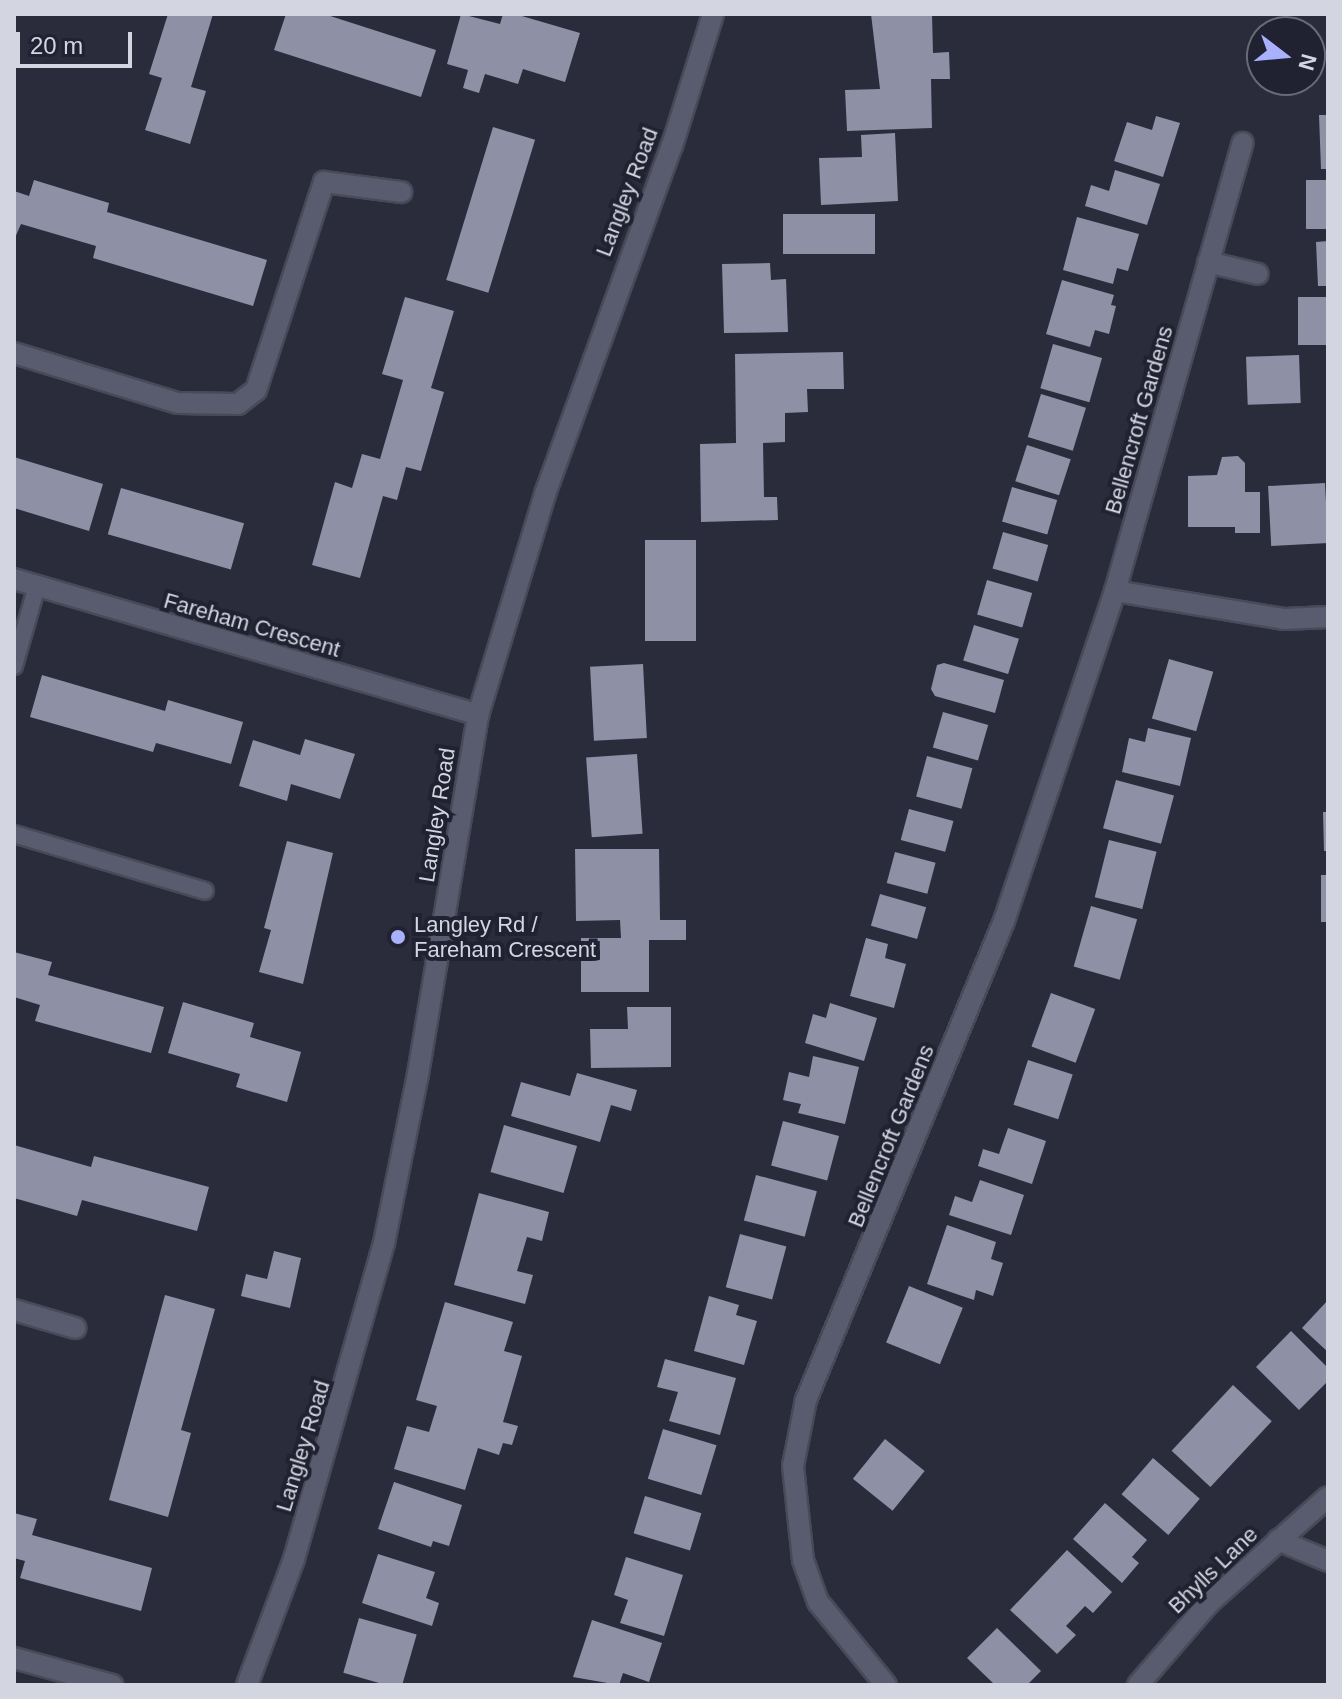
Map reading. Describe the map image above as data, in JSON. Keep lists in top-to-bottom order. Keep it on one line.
{"streets":{"street":["Langley Road","Bellencroft Gardens","Fareham Crescent","Bhylls Lane"]},"crossings":[["Langley Road","Fareham Crescent"]],"places":["Langley Rd / Fareham Crescent"],"scale_bar":"20 m","north":"right"}
